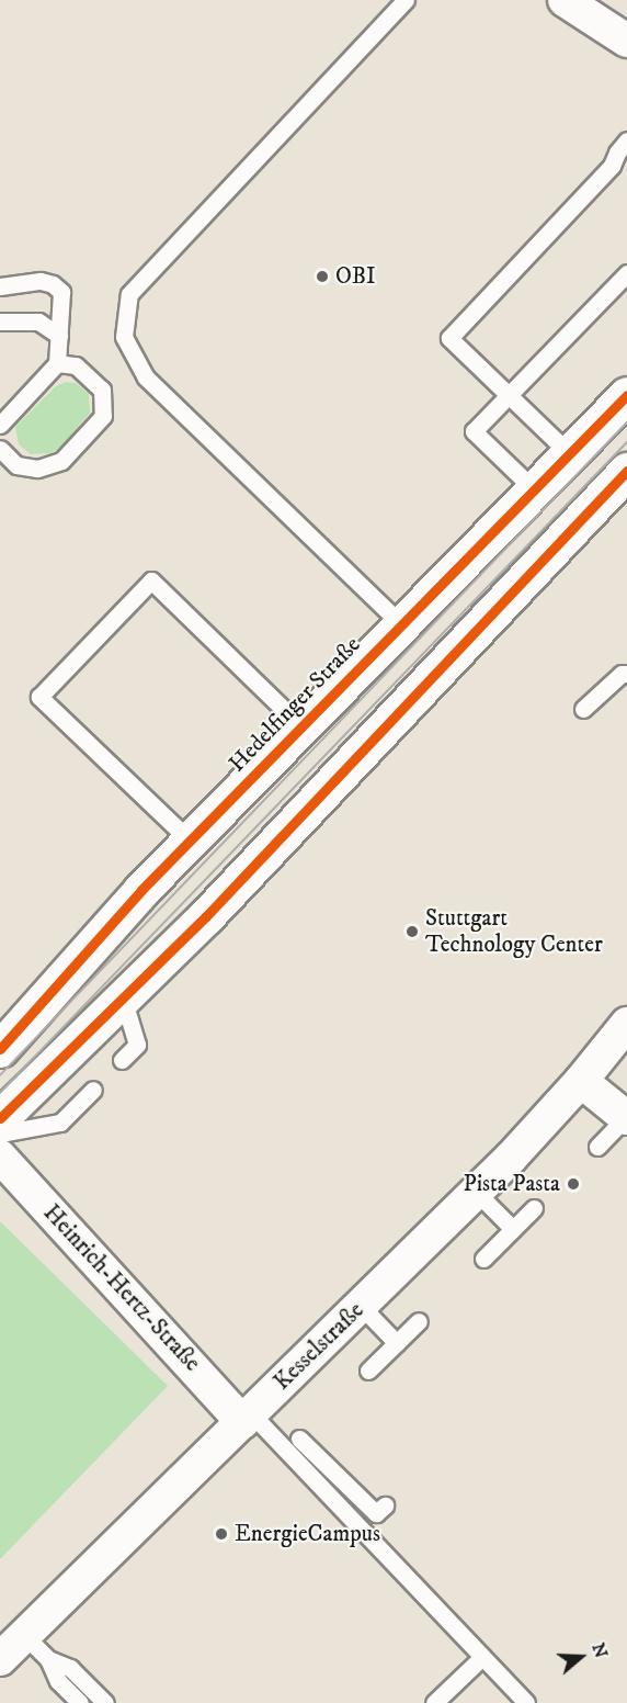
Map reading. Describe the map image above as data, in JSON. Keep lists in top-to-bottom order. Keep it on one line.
{"streets":{"street":["Hedelfinger Straße","Heinrich-Hertz-Straße","Kesselstraße"]},"crossings":[["Heinrich-Hertz-Straße","Kesselstraße"]],"places":["OBI","Stuttgart Technology Center","Pista Pasta","EnergieCampus"],"north":"right"}
